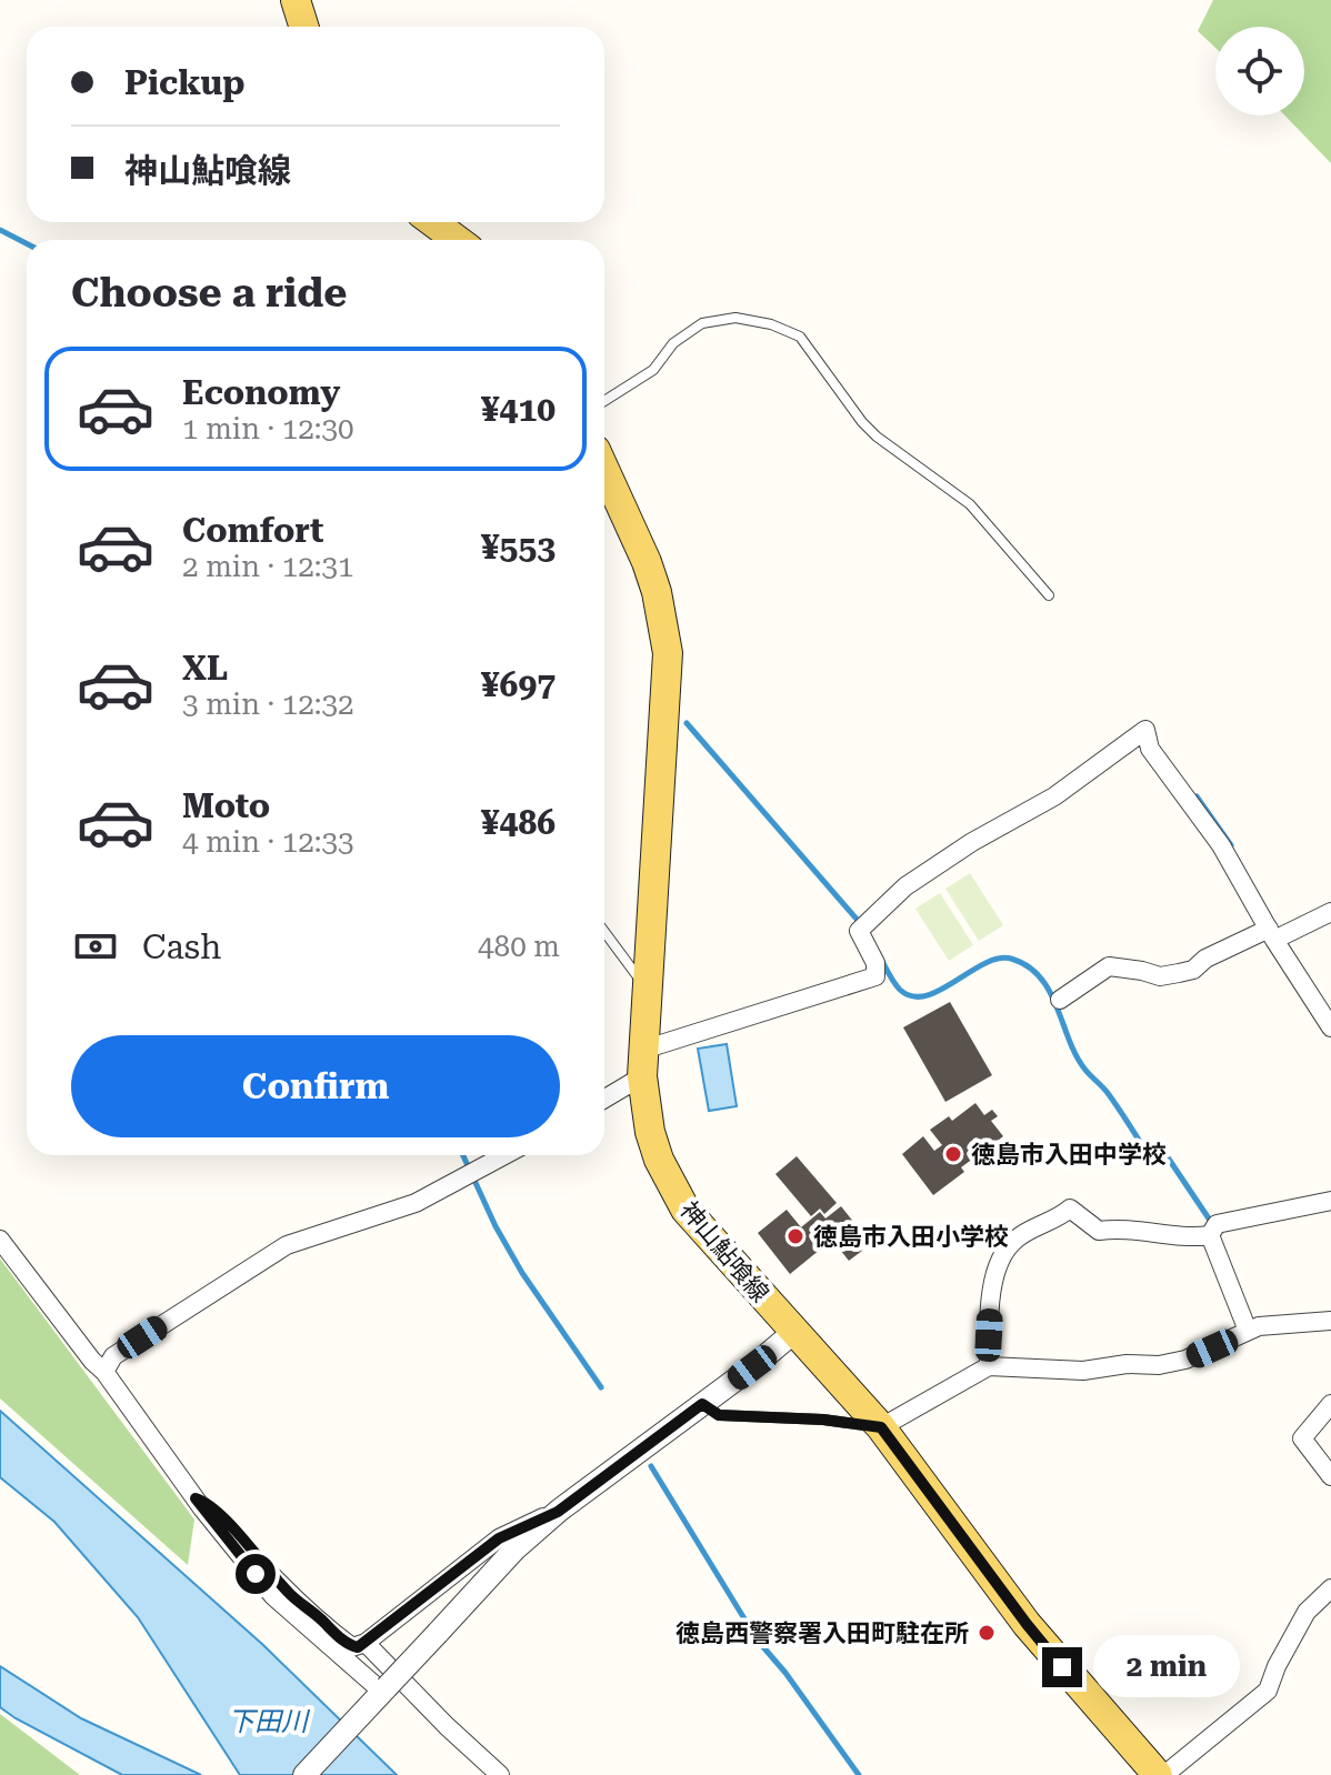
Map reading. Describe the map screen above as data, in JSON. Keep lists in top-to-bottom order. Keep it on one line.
{"streets":{"main road":["神山鮎喰線"]},"water":["下田川"],"places":["徳島市入田中学校","徳島市入田小学校","徳島西警察署入田町駐在所"],"page":{"banner":["Pickup","神山鮎喰線"],"heading":"Choose a ride","list":[{"name":"Economy","note":"1 min · 12:30","value":"¥410"},{"name":"Comfort","note":"2 min · 12:31","value":"¥553"},{"name":"XL","note":"3 min · 12:32","value":"¥697"},{"name":"Moto","note":"4 min · 12:33","value":"¥486"}],"pay":["Cash","480 m"],"buttons":"Confirm","bubble":"2 min"}}
